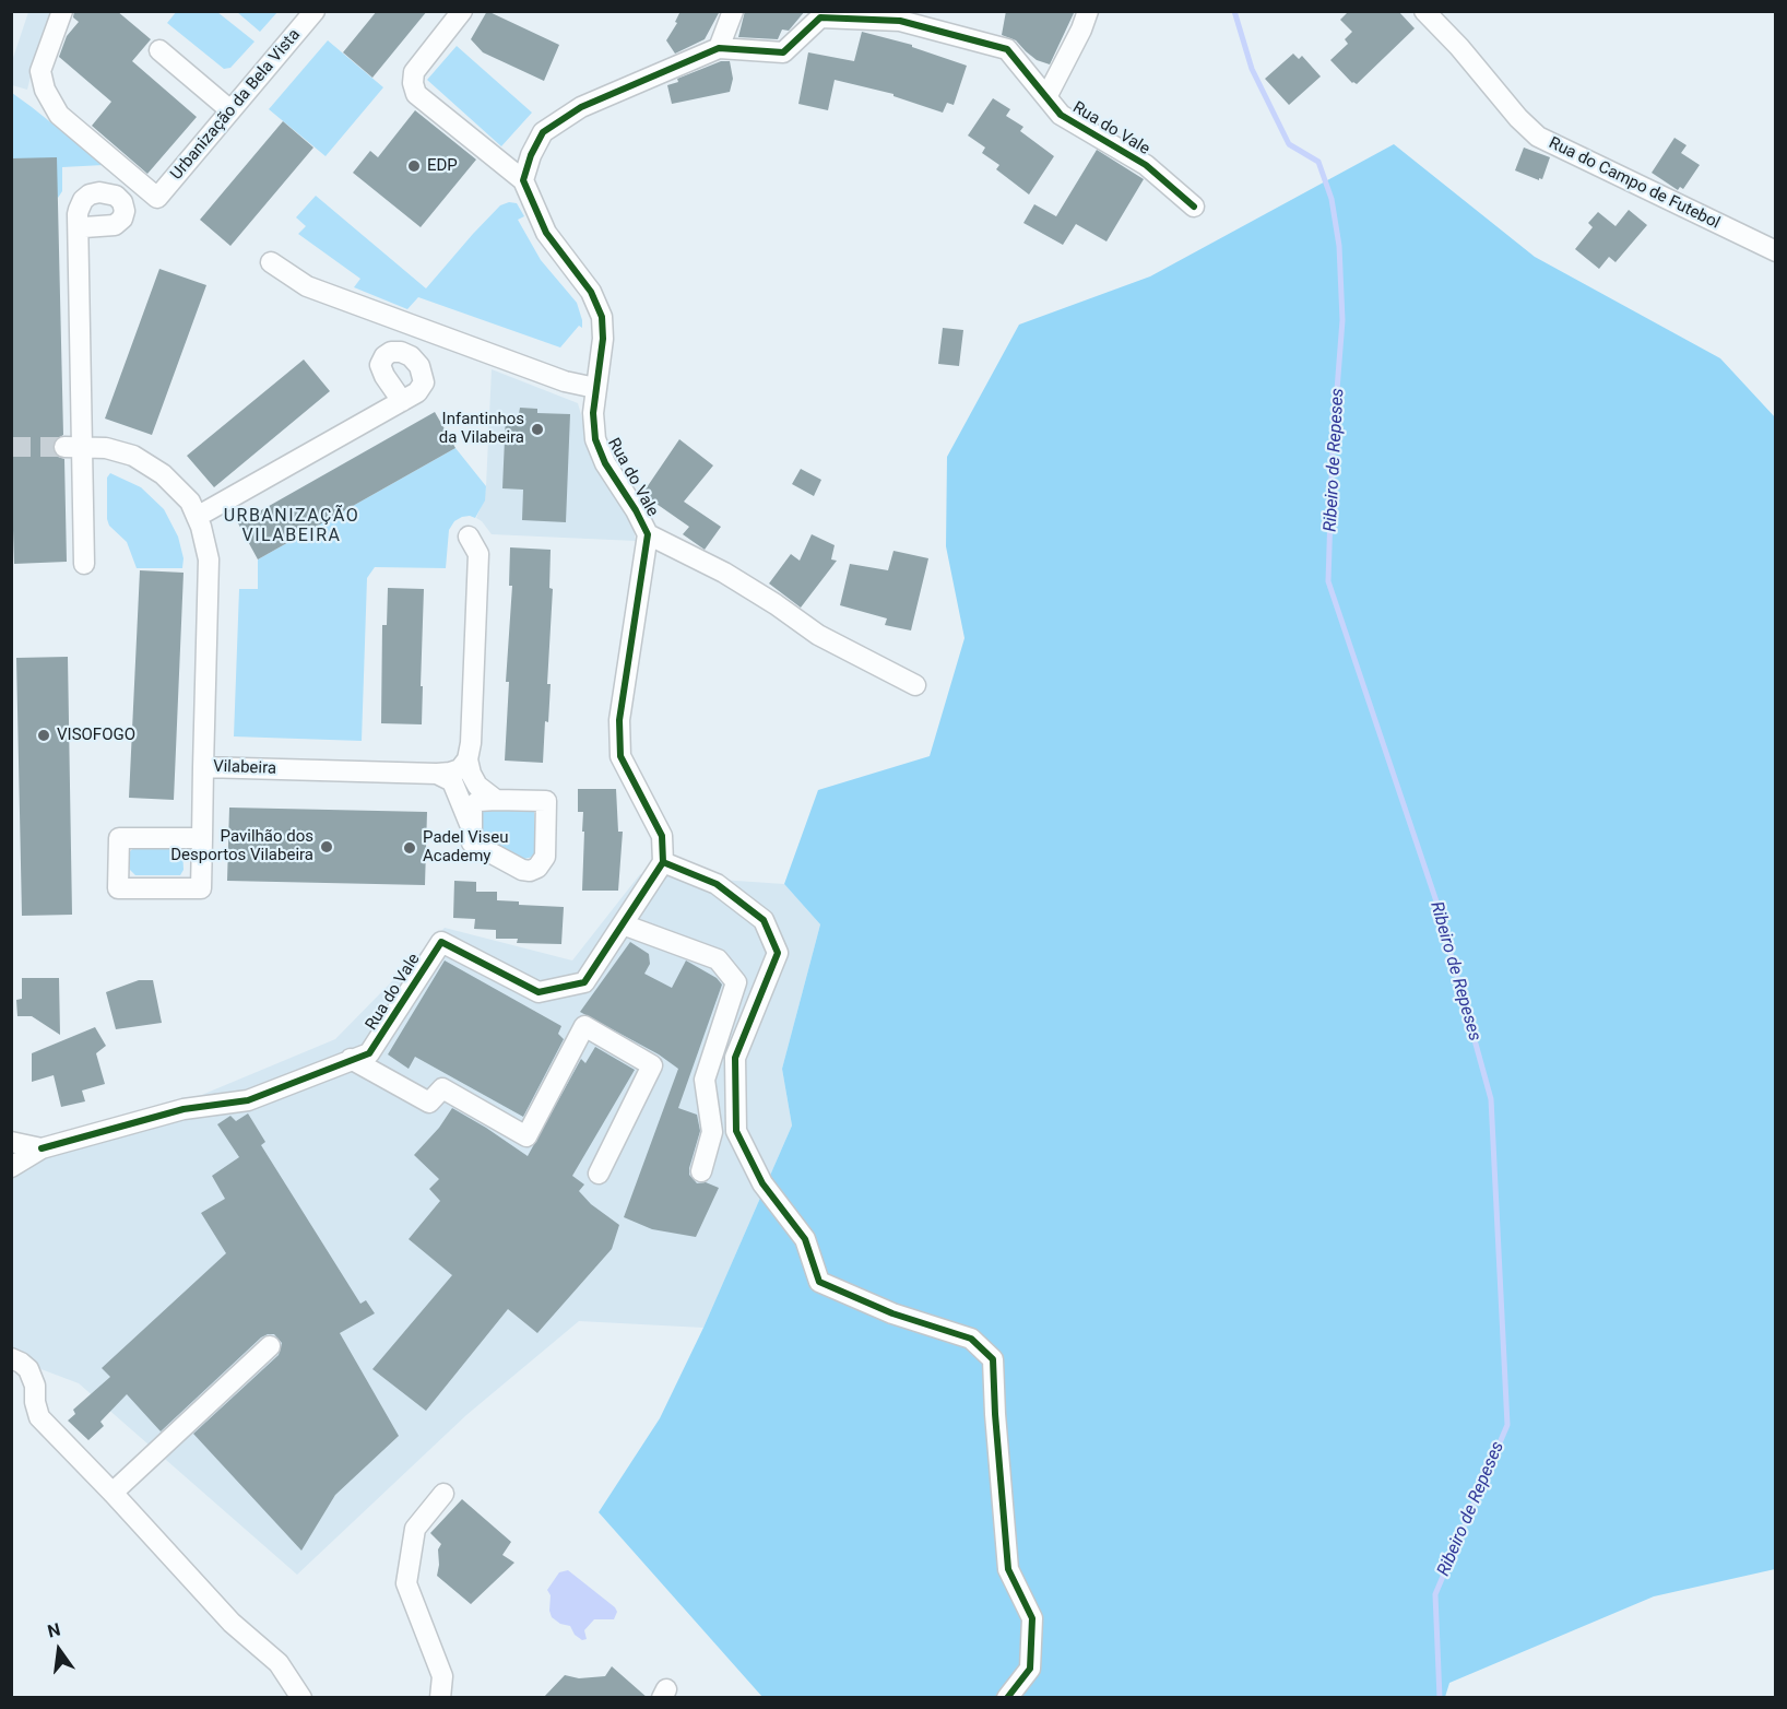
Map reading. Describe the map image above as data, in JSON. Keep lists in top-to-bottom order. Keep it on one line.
{"streets":{"street":["Urbanização da Bela Vista","Rua do Vale","Rua do Campo de Futebol","Vilabeira"]},"districts":["URBANIZAÇÃO VILABEIRA"],"water":["Ribeiro de Repeses"],"places":["EDP","Infantinhos da Vilabeira","VISOFOGO","Pavilhão dos Desportos Vilabeira","Padel Viseu Academy"],"north":"top"}
